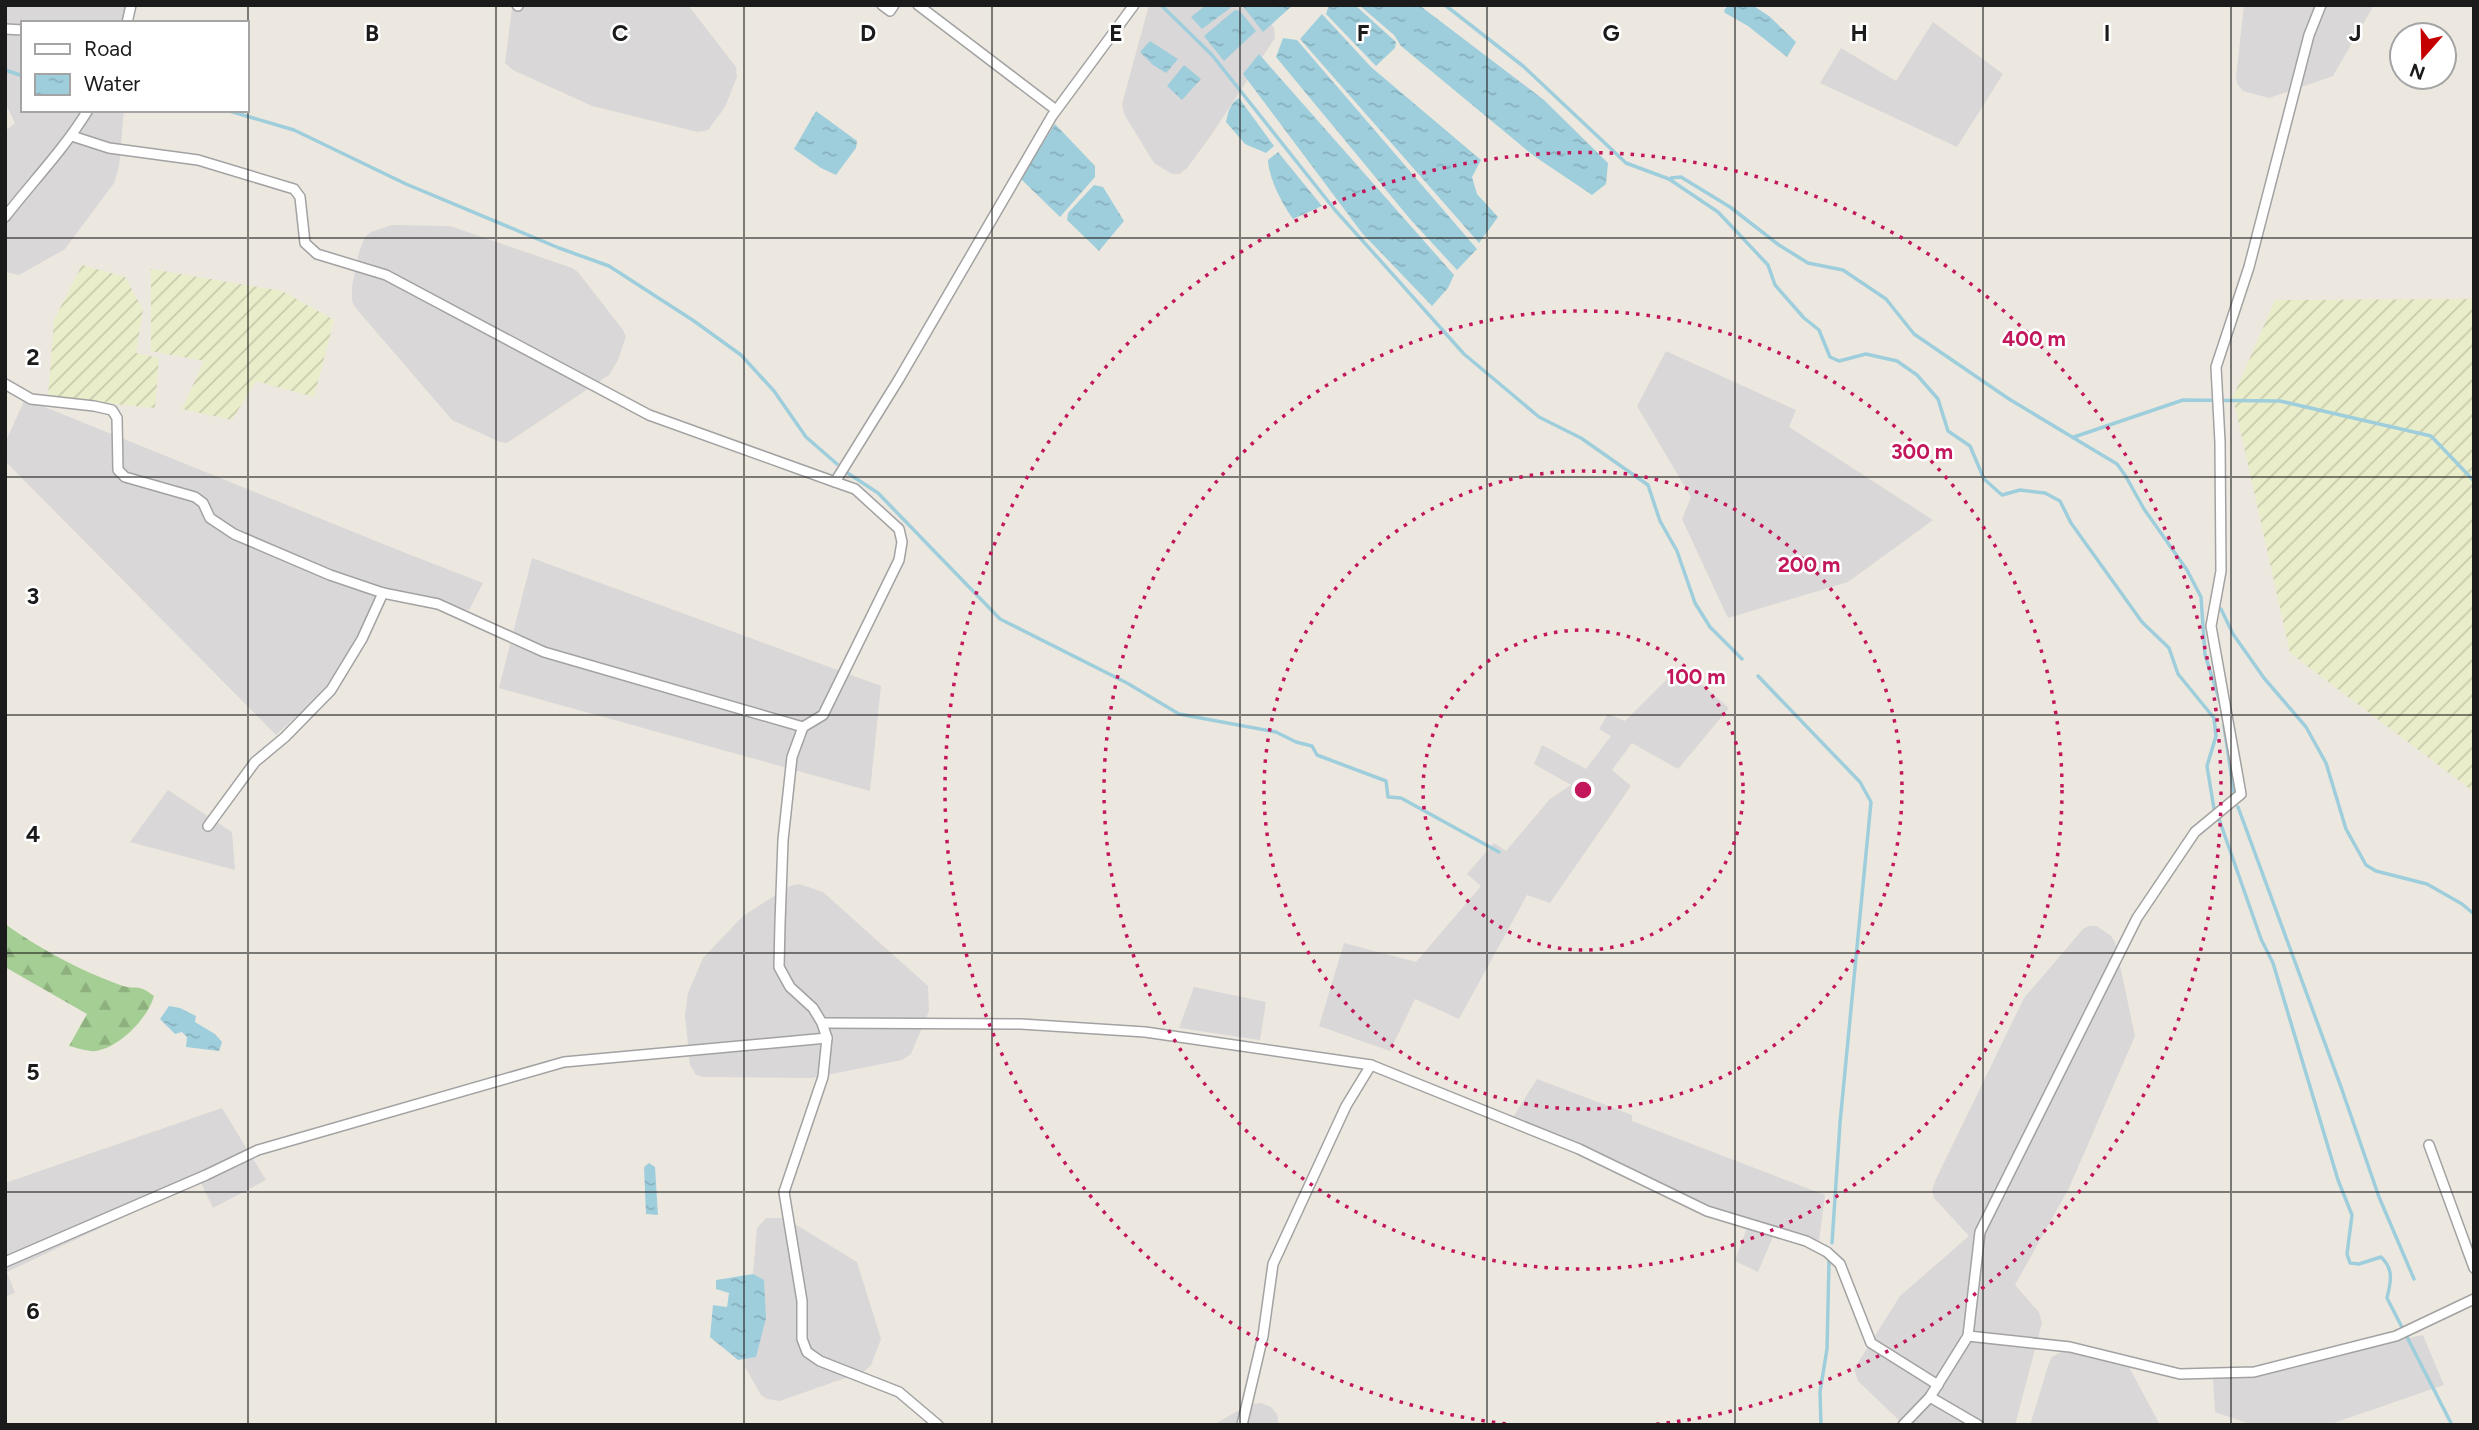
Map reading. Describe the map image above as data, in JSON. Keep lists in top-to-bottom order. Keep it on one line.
{"legend":["Road","Water"],"north":"bottom","grid":{"columns":["B","C","D","E","F","G","H","I","J"],"rows":["2","3","4","5","6"]},"rings":["400 m","300 m","200 m","100 m"]}
